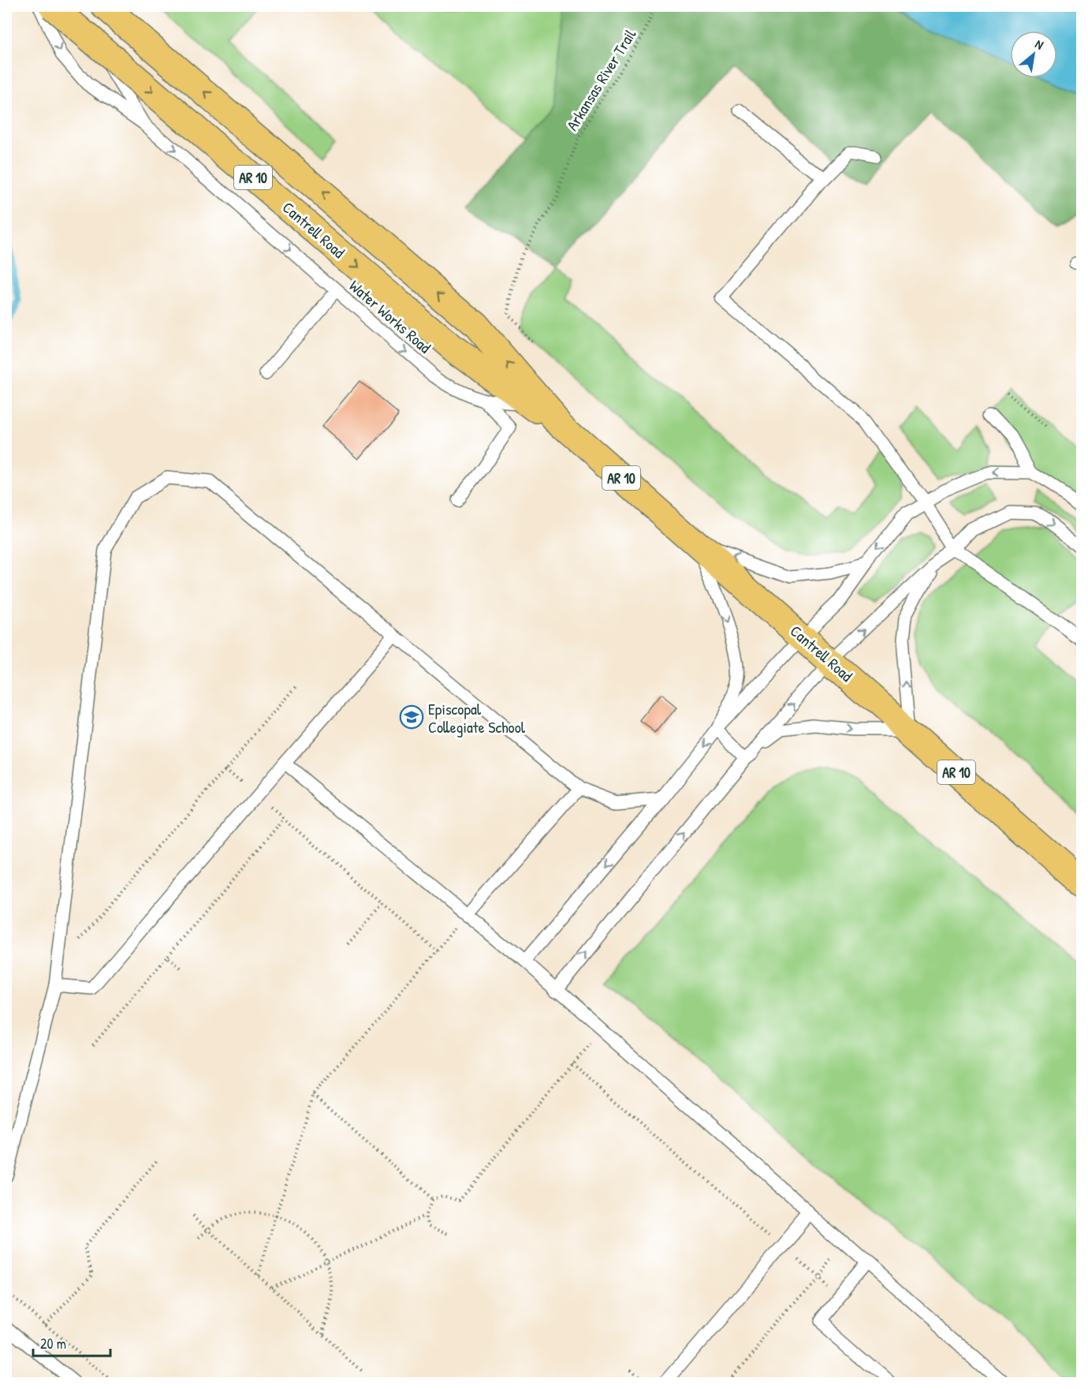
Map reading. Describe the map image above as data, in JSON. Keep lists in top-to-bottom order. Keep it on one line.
{"streets":{"main road":["AR 10","Cantrell Road"],"lane":["Water Works Road"],"path":["Arkansas River Trail"]},"crossings":[["Cantrell Road","Water Works Road"]],"one_way":["Water Works Road"],"places":{"school or university":["Episcopal Collegiate School"]},"scale_bar":"20 m","north":"top right"}
